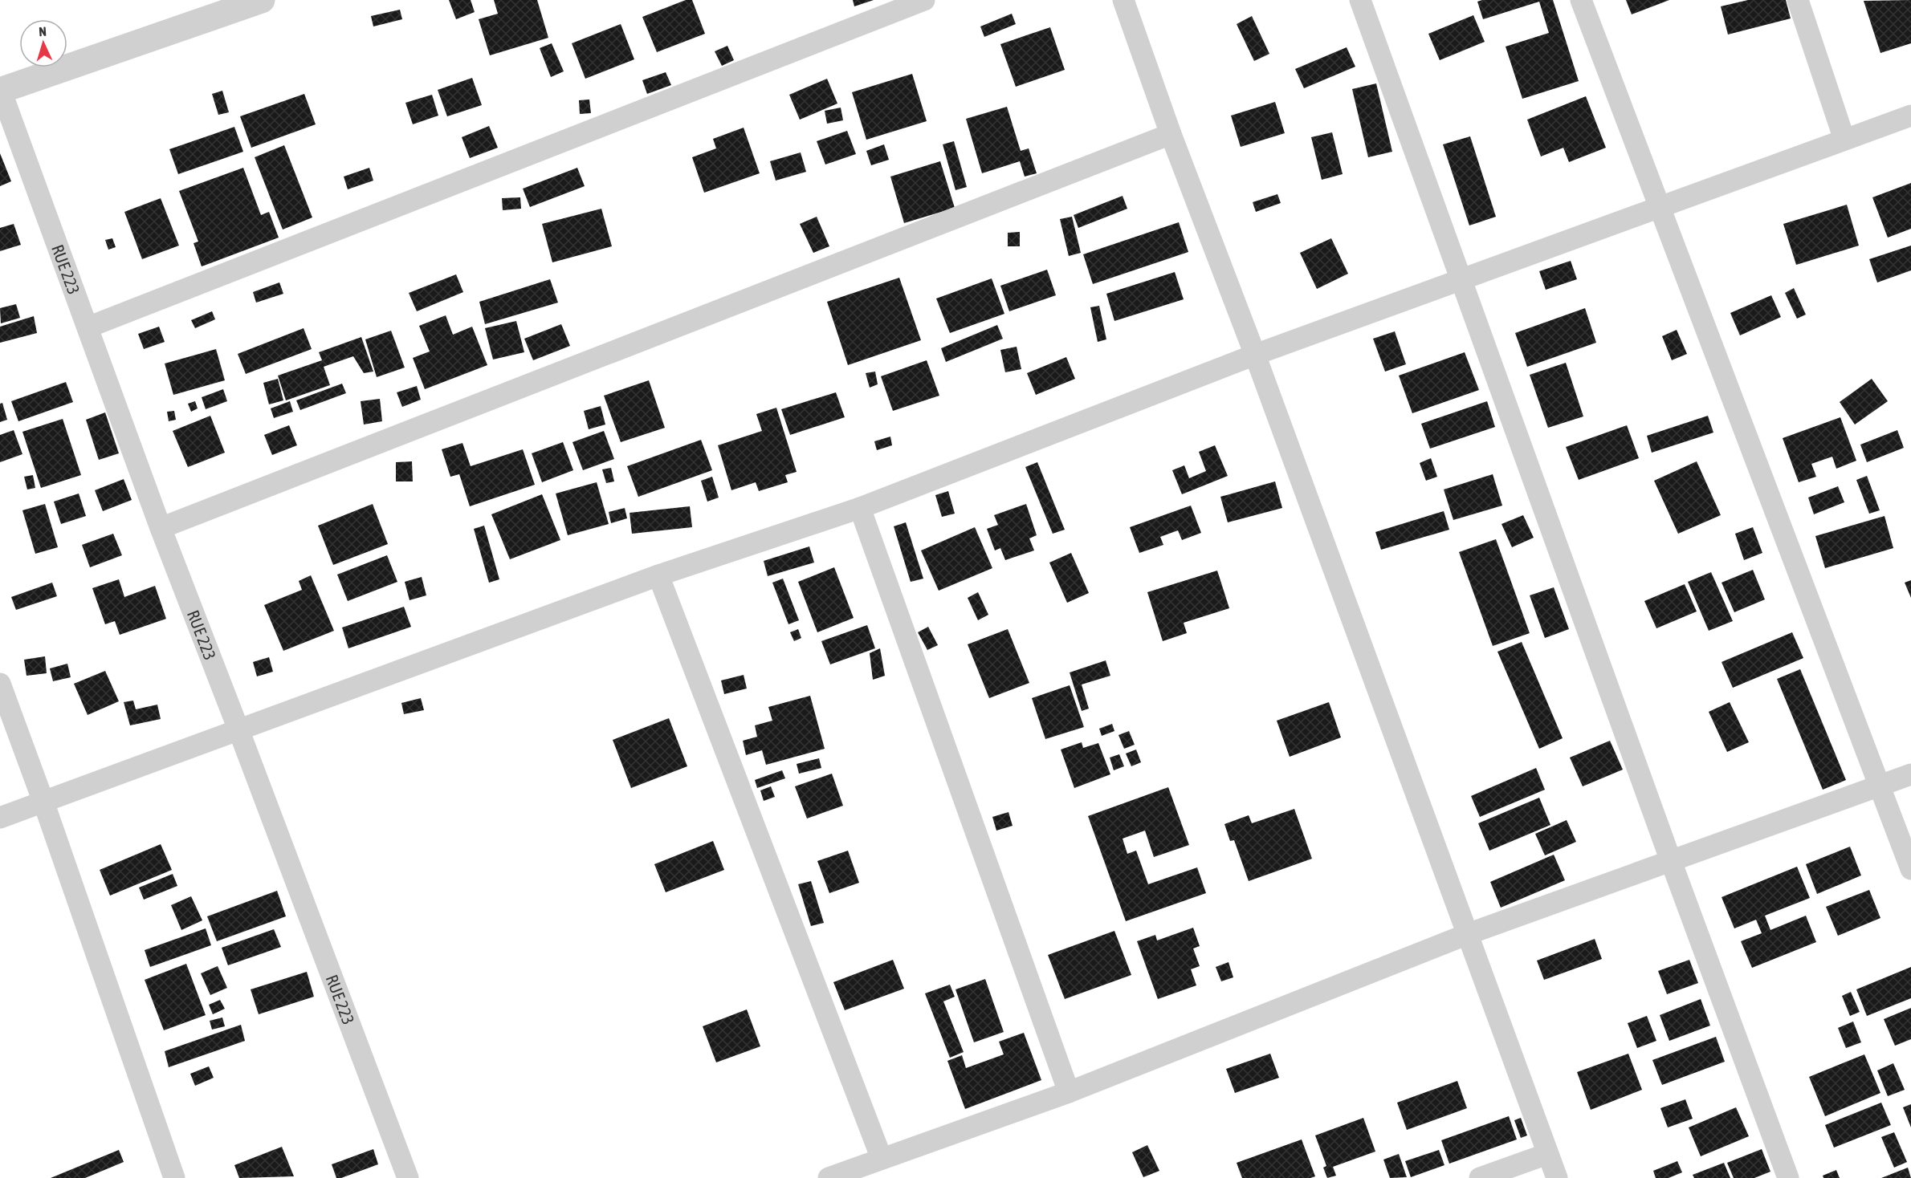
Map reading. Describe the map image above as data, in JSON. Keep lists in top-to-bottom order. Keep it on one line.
{"streets":{"street":["RUE 223"]},"north":"top"}
